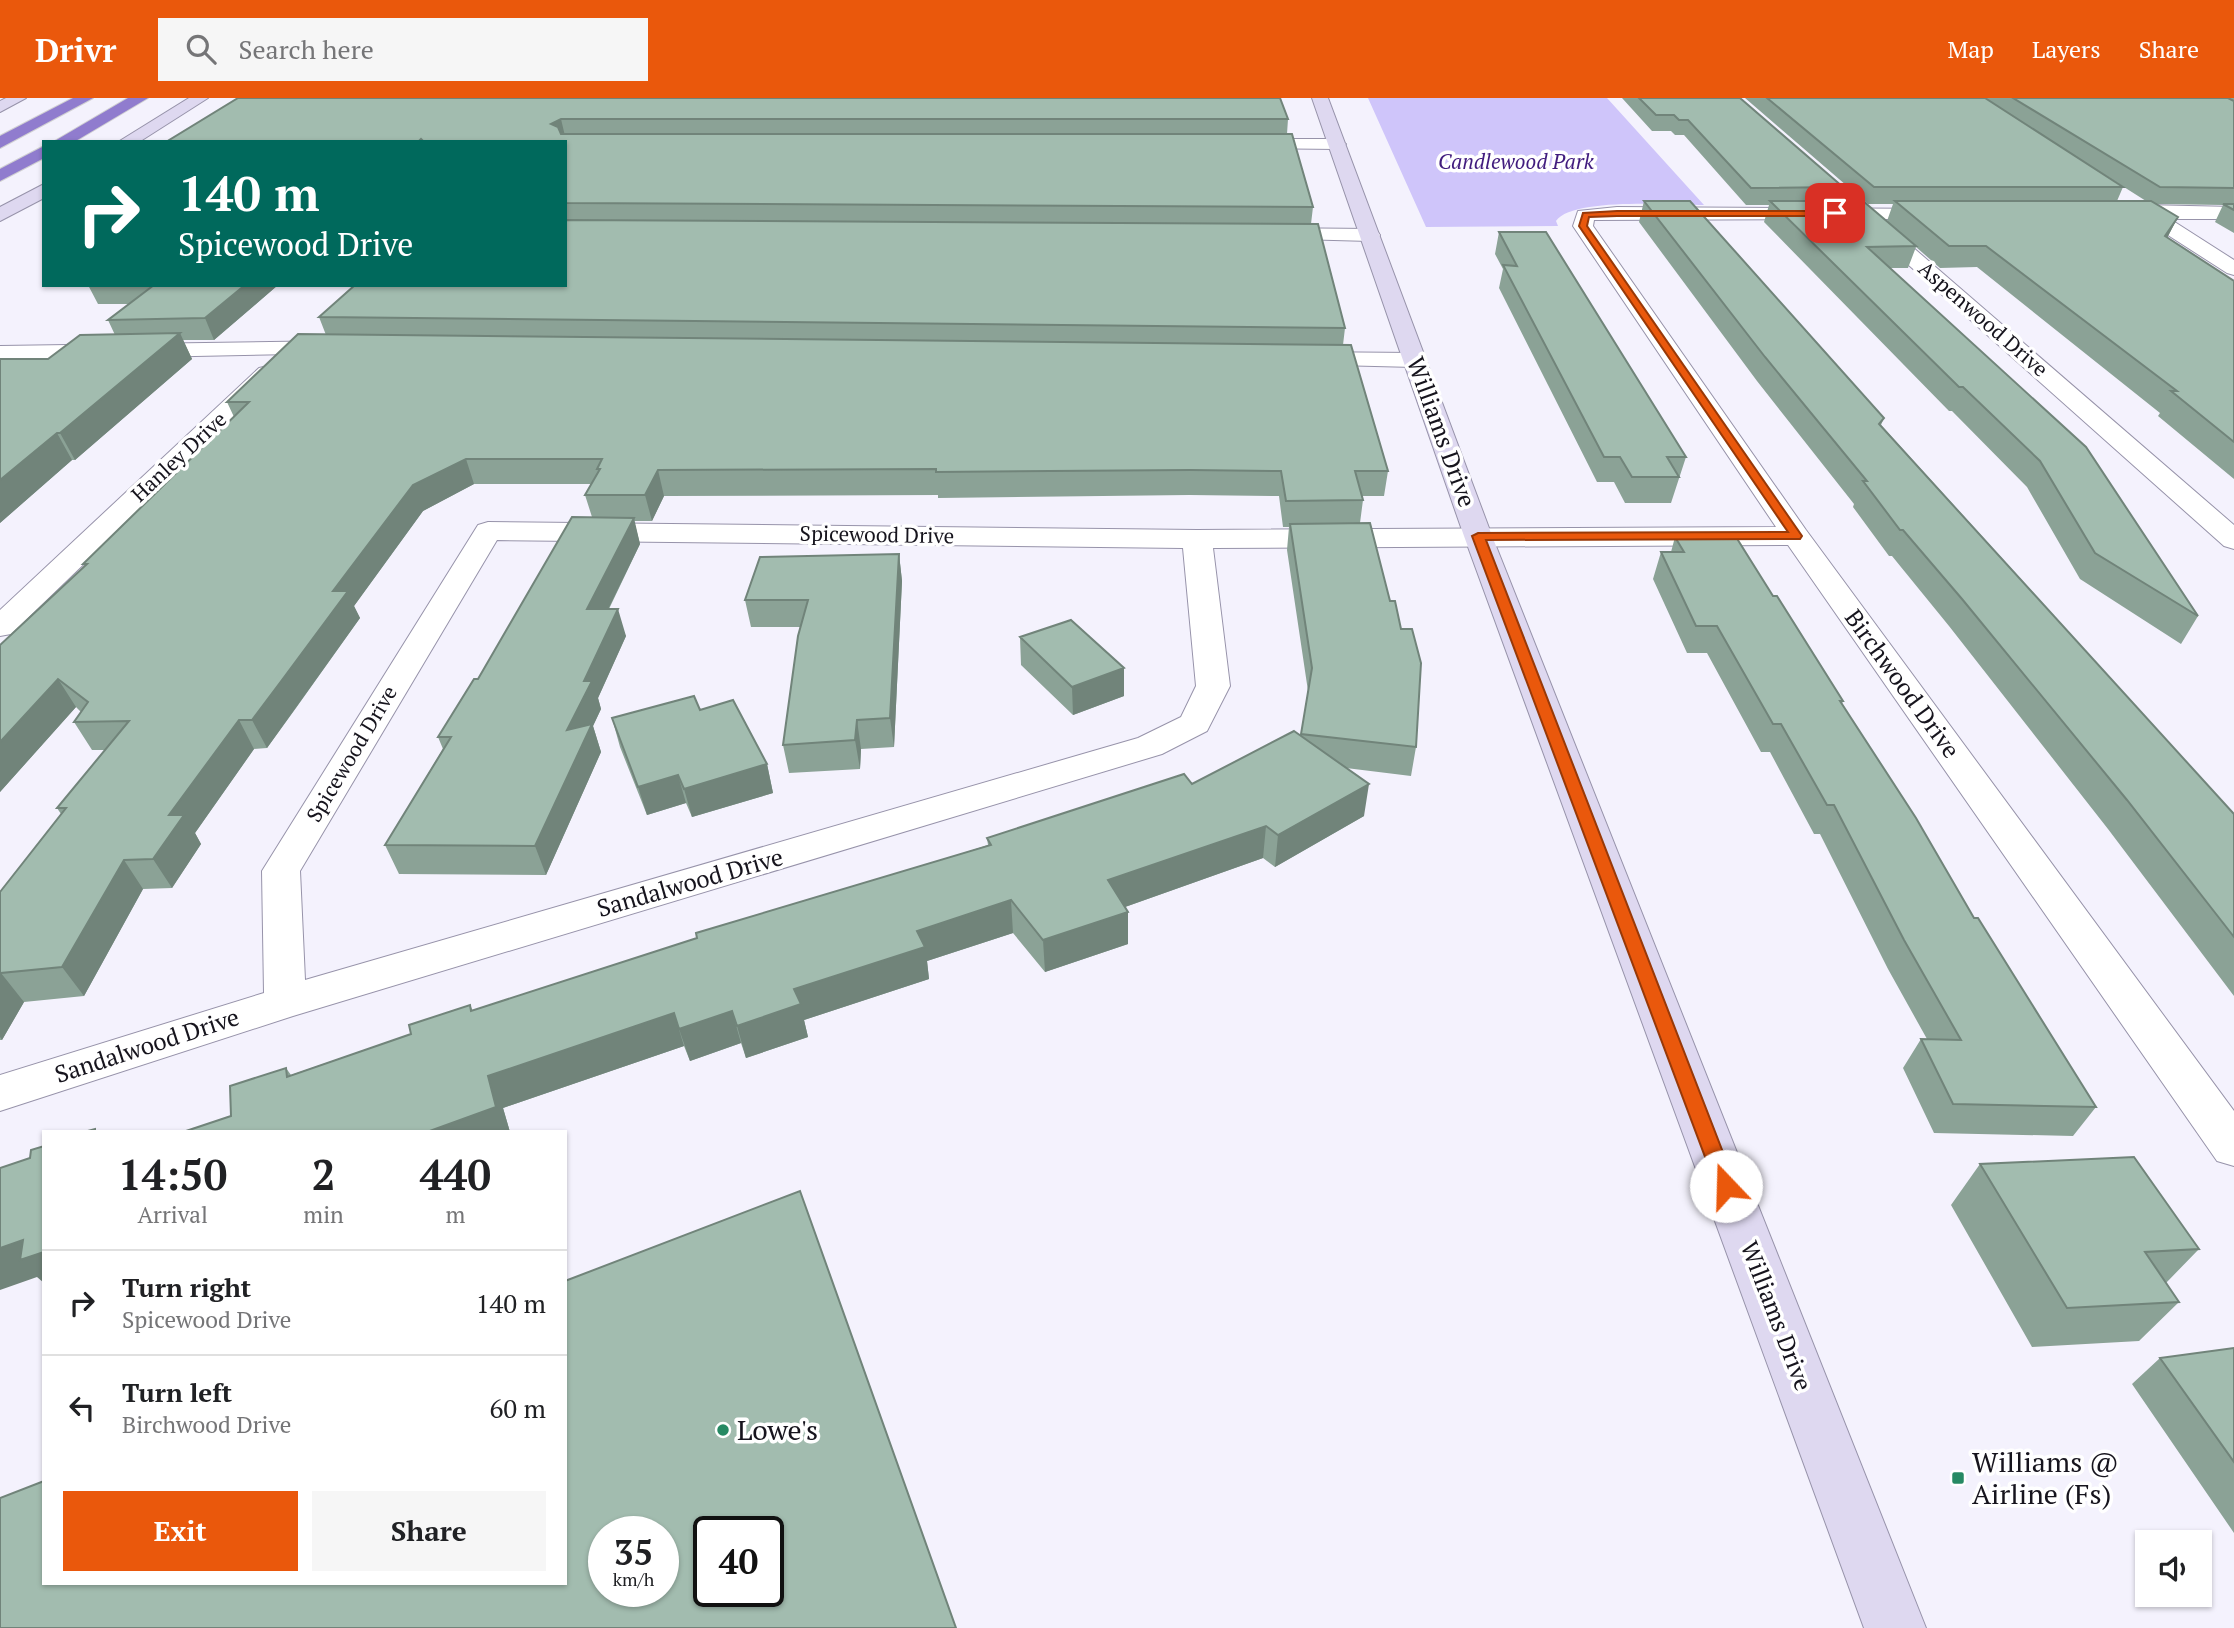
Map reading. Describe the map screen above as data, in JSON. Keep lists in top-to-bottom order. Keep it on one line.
{"streets":{"street":["Aspenwood Drive","Williams Drive","Hanley Drive","Spicewood Drive","Birchwood Drive","Sandalwood Drive"]},"crossings":[["Aspenwood Drive","Birchwood Drive"],["Williams Drive","Spicewood Drive"],["Spicewood Drive","Birchwood Drive"],["Spicewood Drive","Sandalwood Drive"]],"parks":["Candlewood Park"],"places":{"other":["Lowe's"],"transit":["Williams @ Airline (Fs)"]},"page":{"header":"Drivr","search":"Search here","nav":["Map","Layers","Share"],"turn":["140 m","Spicewood Drive"],"eta":["14:50","Arrival","2","min","440","m"],"list":[{"name":"Turn right","note":"Spicewood Drive","value":"140 m"},{"name":"Turn left","note":"Birchwood Drive","value":"60 m"}],"buttons":["Exit","Share"],"speed":"35 km/h","limit":"40"}}
